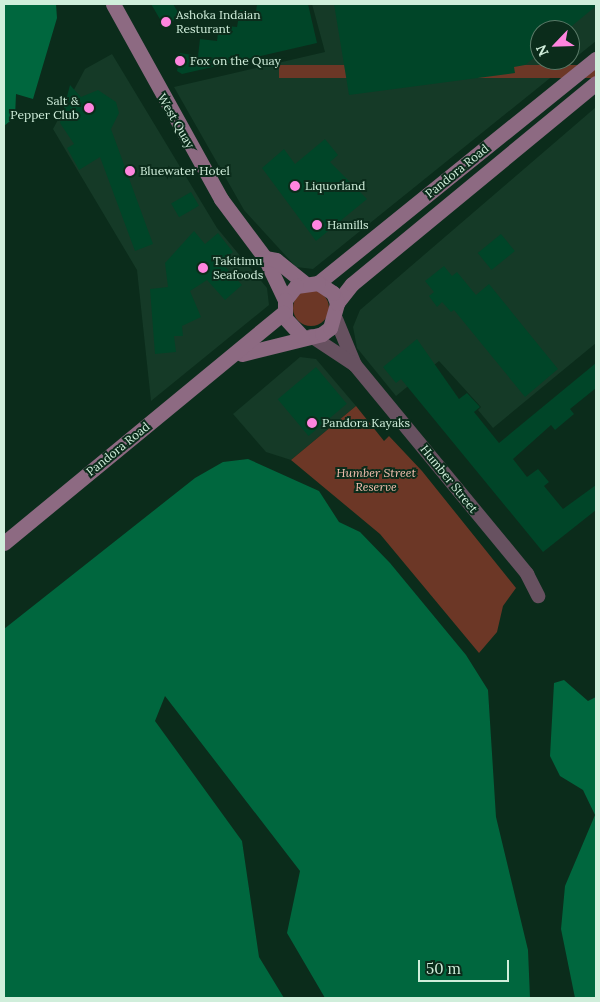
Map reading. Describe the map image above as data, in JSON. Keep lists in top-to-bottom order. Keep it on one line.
{"streets":{"main road":["West Quay","Pandora Road"],"street":["Humber Street"]},"crossings":[["West Quay","Pandora Road"],["West Quay","Humber Street"],["Pandora Road","Humber Street"]],"parks":["Humber Street Reserve"],"places":["Ashoka Indaian Resturant","Fox on the Quay","Salt & Pepper Club","Bluewater Hotel","Liquorland","Hamills","Takitimu Seafoods","Pandora Kayaks"],"scale_bar":"50 m","north":"bottom left"}
